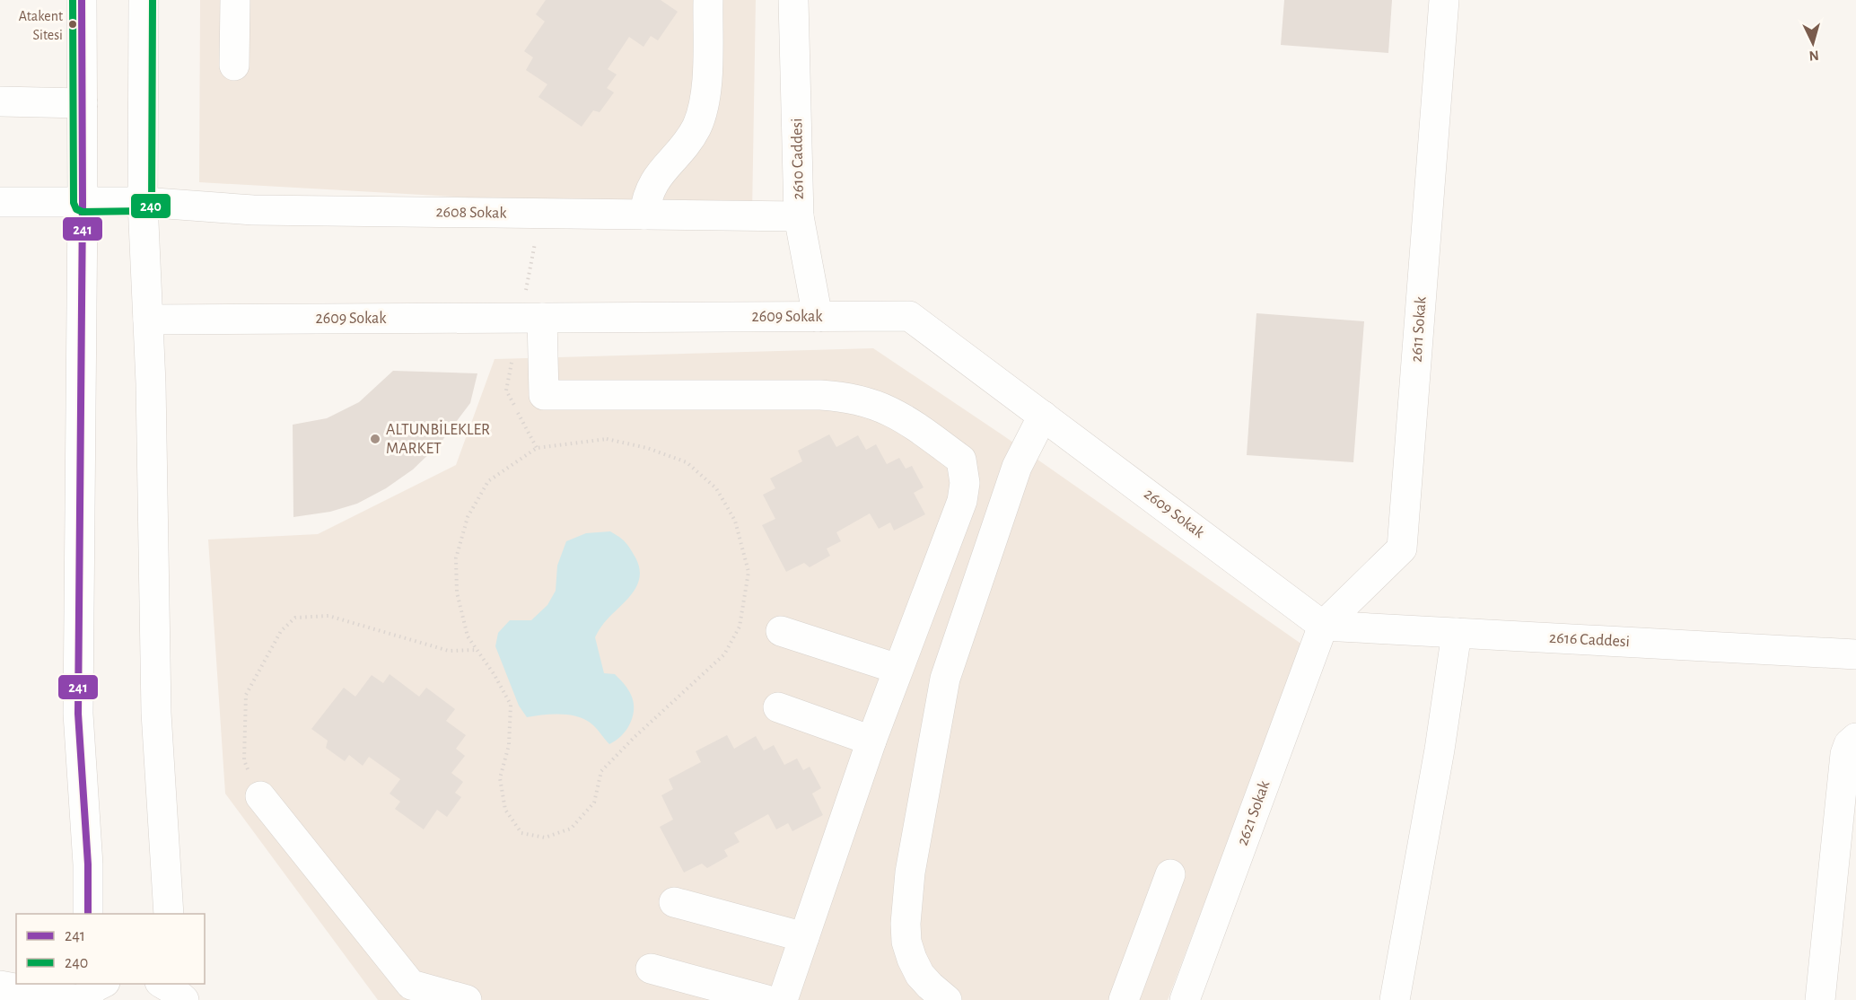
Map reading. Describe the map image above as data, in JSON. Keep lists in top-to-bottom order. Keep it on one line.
{"streets":{"street":["2610 Caddesi","2608 Sokak","2609 Sokak","2611 Sokak","2616 Caddesi","2621 Sokak"]},"crossings":[["2610 Caddesi","2608 Sokak"],["2610 Caddesi","2609 Sokak"],["2609 Sokak","2611 Sokak"],["2609 Sokak","2616 Caddesi"],["2609 Sokak","2621 Sokak"],["2611 Sokak","2616 Caddesi"],["2611 Sokak","2621 Sokak"],["2616 Caddesi","2621 Sokak"]],"places":["Atakent Sitesi","ALTUNBİLEKLER MARKET"],"lines":["transit line 241","transit line 240"],"legend":["241","240"],"north":"bottom"}
